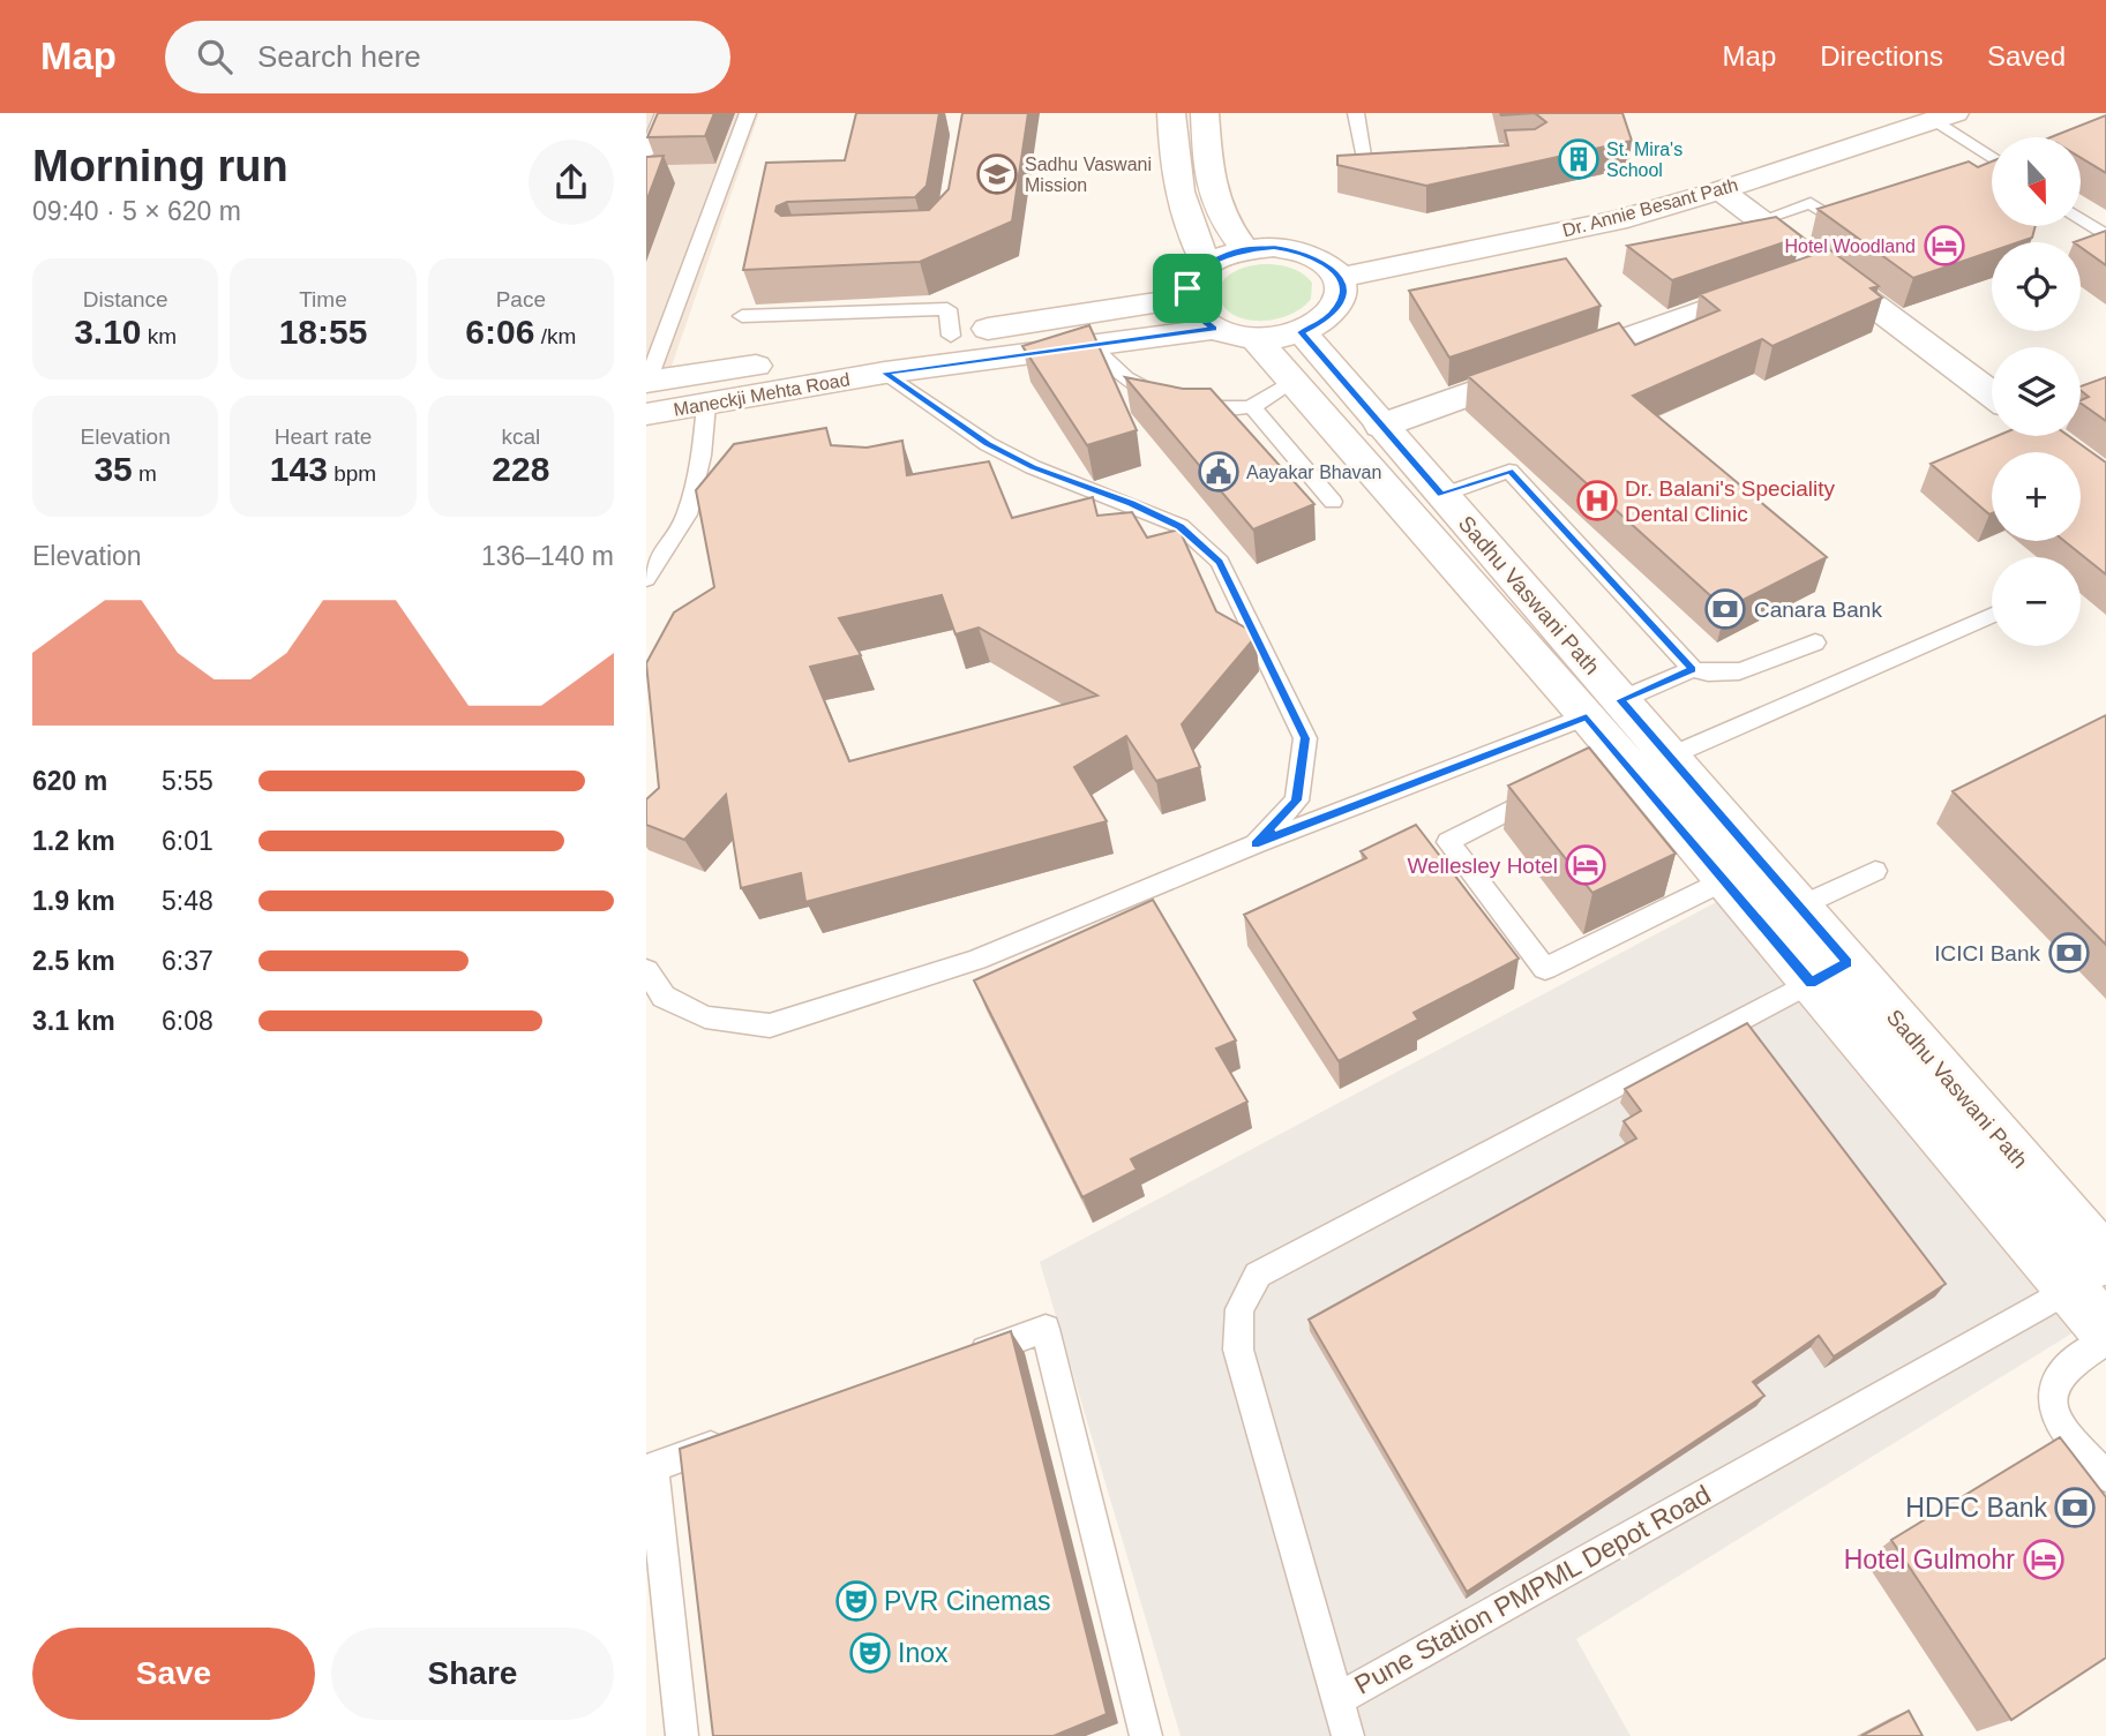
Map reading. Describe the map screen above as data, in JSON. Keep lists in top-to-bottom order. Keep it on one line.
{"streets":{"main road":["Dr. Annie Besant Path","Maneckji Mehta Road","Sadhu Vaswani Path"],"lane":["Pune Station PMPML Depot Road"]},"crossings":[["Dr. Annie Besant Path","Maneckji Mehta Road"],["Dr. Annie Besant Path","Sadhu Vaswani Path"],["Maneckji Mehta Road","Sadhu Vaswani Path"],["Sadhu Vaswani Path","Pune Station PMPML Depot Road"]],"places":{"building":["St. Mira's School"],"school or university":["Sadhu Vaswani Mission"],"hotel":["Hotel Woodland","Wellesley Hotel","Hotel Gulmohr"],"public building":["Aayakar Bhavan"],"hospital":["Dr. Balani's Speciality Dental Clinic"],"bank":["Canara Bank","ICICI Bank","HDFC Bank"],"theatre":["PVR Cinemas","Inox"]},"north":"bottom","page":{"header":"Map","search":"Search here","nav":["Map","Directions","Saved"],"heading":["Morning run","09:40 · 5 × 620 m"],"map_buttons":["+","−"],"stats":[["Distance","3.10 km"],["Time","18:55"],["Pace","6:06 /km"],["Elevation","35 m"],["Heart rate","143 bpm"],["kcal","228"]],"chart":["Elevation","136–140 m"],"list":[{"name":"620 m","note":"5:55"},{"name":"1.2 km","note":"6:01"},{"name":"1.9 km","note":"5:48"},{"name":"2.5 km","note":"6:37"},{"name":"3.1 km","note":"6:08"}],"buttons":["Save","Share"]}}
